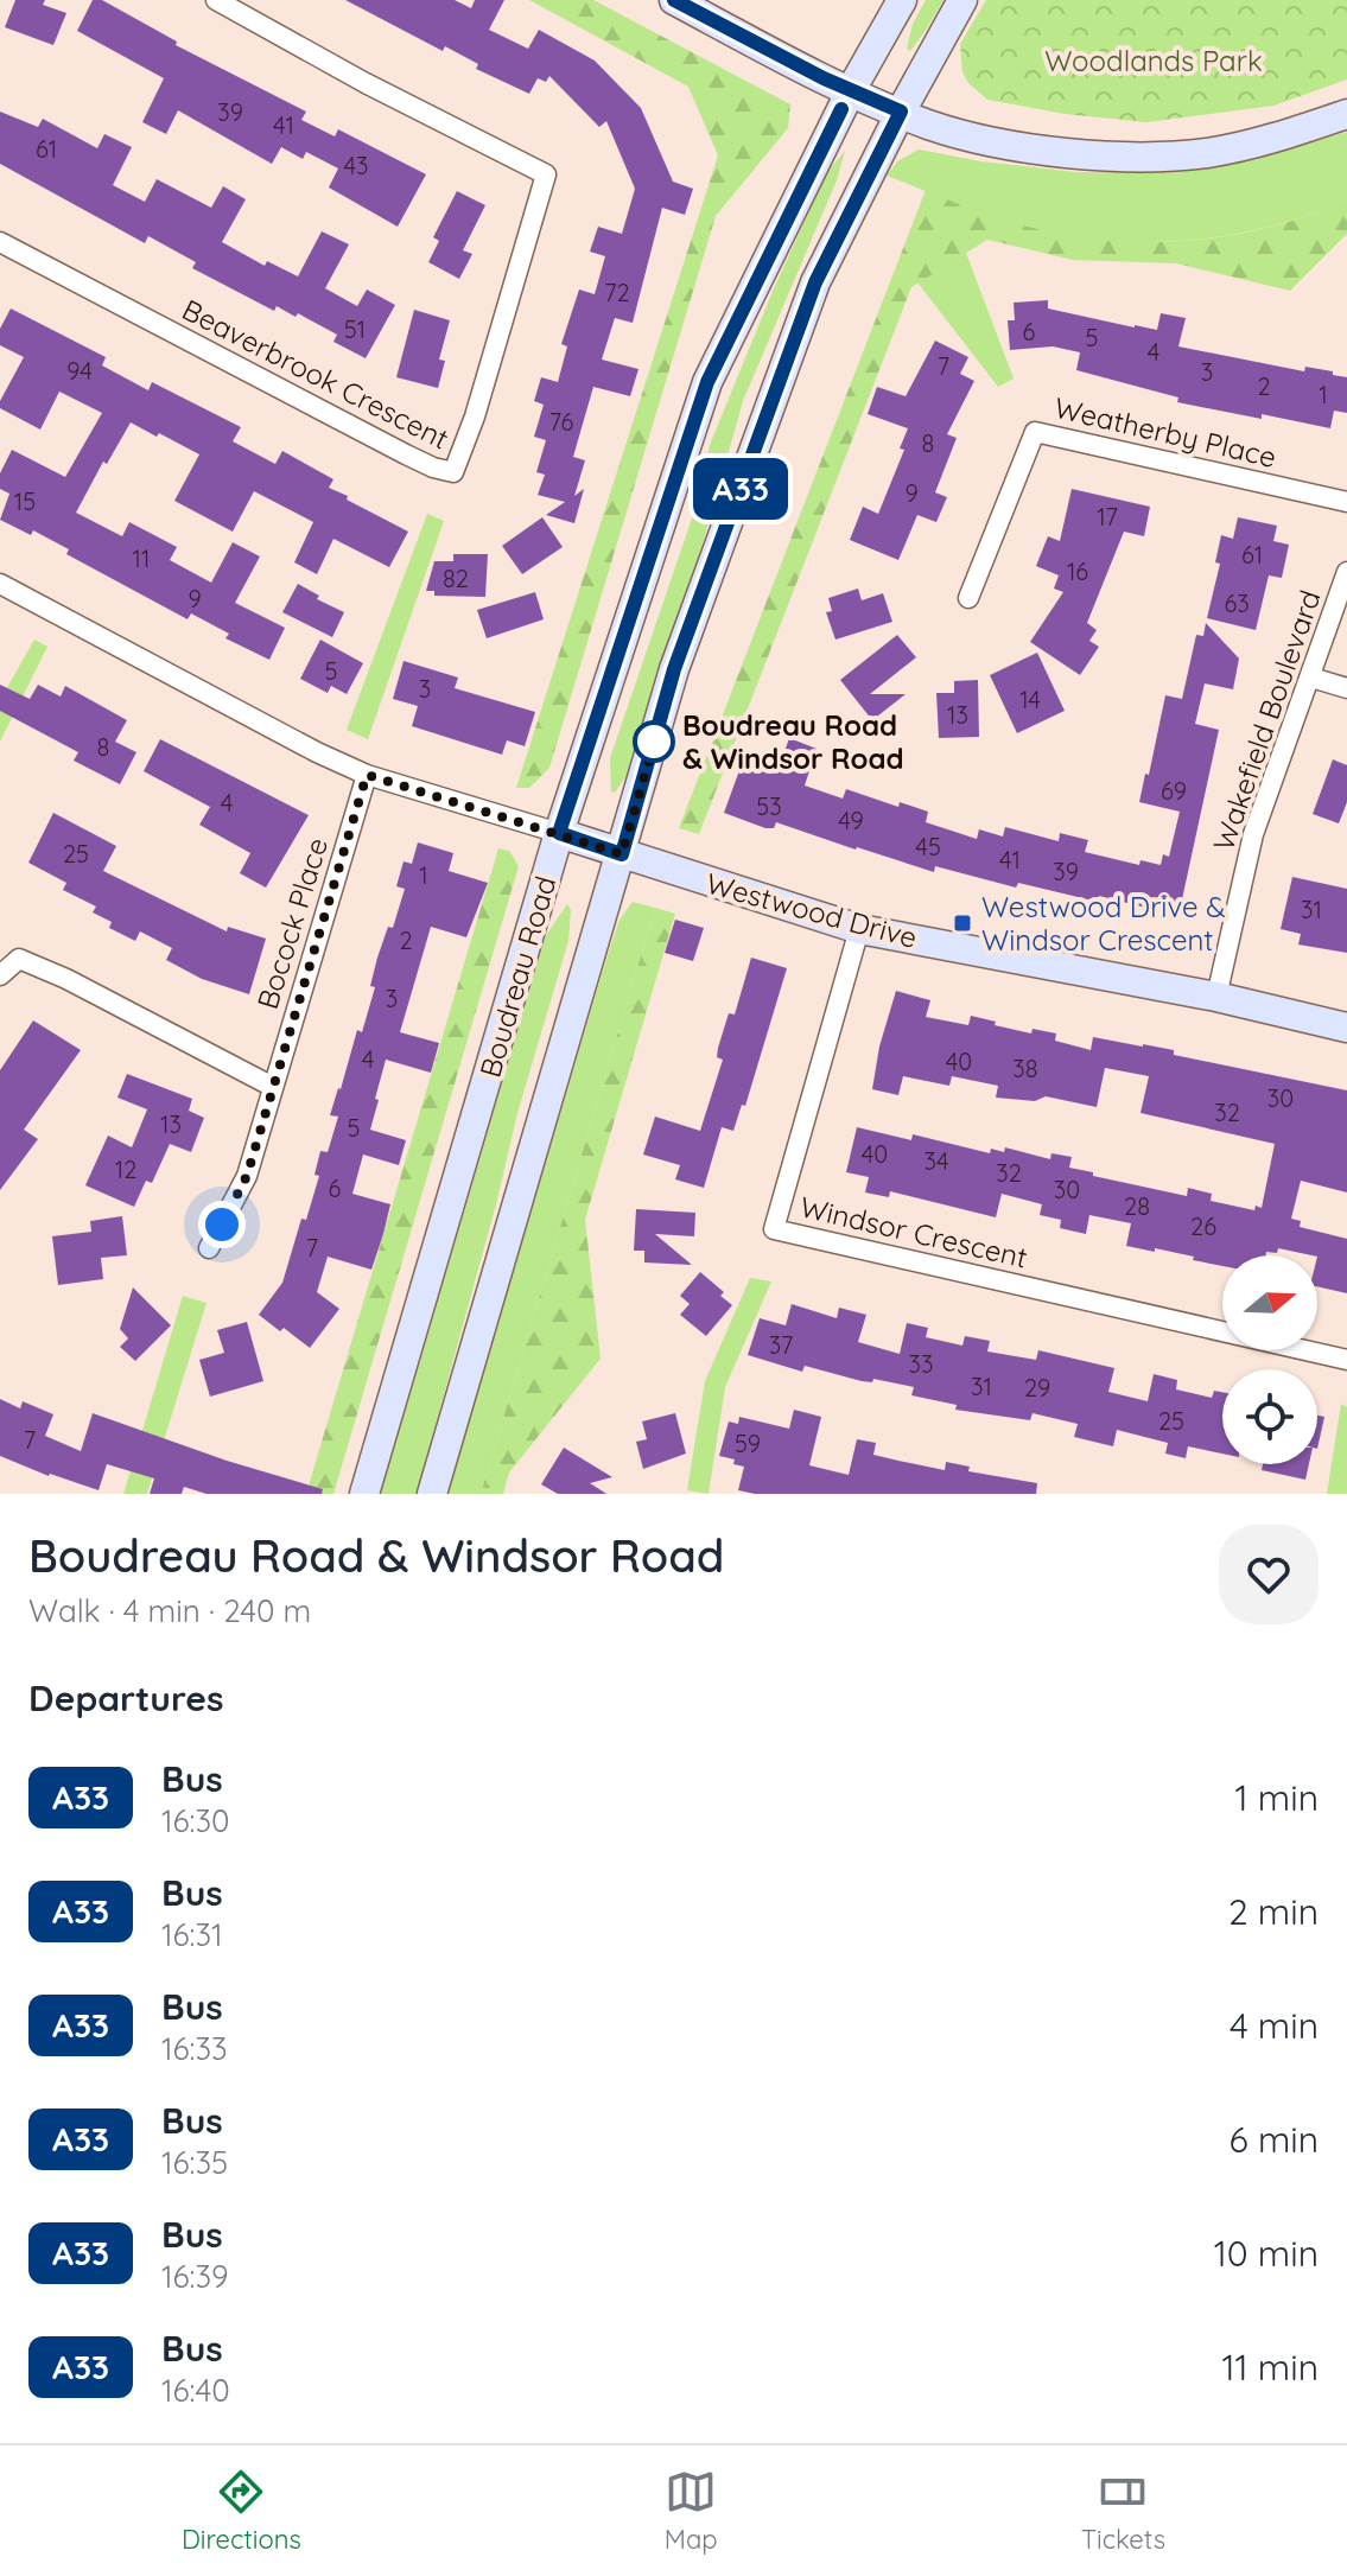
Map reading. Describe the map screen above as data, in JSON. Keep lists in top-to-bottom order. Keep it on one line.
{"streets":{"main road":["Westwood Drive","Boudreau Road"],"street":["Beaverbrook Crescent","Weatherby Place","Wakefield Boulevard","Bocock Place","Windsor Crescent"]},"crossings":[["Wakefield Boulevard","Westwood Drive"],["Westwood Drive","Boudreau Road"],["Westwood Drive","Windsor Crescent"]],"parks":["Woodlands Park"],"places":{"other":["Boudreau Road & Windsor Road"],"transit":["Westwood Drive & Windsor Crescent"]},"lines":["bus line A33"],"house_numbers":["39","41","61","43","72","51","6","5","4","7","94","3","2","1","76","8","9","15","17","61","11","16","82","9","63","5","3","14","13","8","69","4","53","49","45","25","41","39","1","31","2","3","4","40","38","30","32","13","5","40","34","12","32","6","30","28","26","7","37","33","31","29","25","7","59"],"north":"right","page":{"on_map":"A33","heading":[["Boudreau Road & Windsor Road","Walk · 4 min · 240 m"],"Departures"],"list":[{"mark":"A33","name":"Bus","note":"16:30","value":"1 min"},{"mark":"A33","name":"Bus","note":"16:31","value":"2 min"},{"mark":"A33","name":"Bus","note":"16:33","value":"4 min"},{"mark":"A33","name":"Bus","note":"16:35","value":"6 min"},{"mark":"A33","name":"Bus","note":"16:39","value":"10 min"},{"mark":"A33","name":"Bus","note":"16:40","value":"11 min"}],"tabs":["Directions","Map","Tickets"]}}
